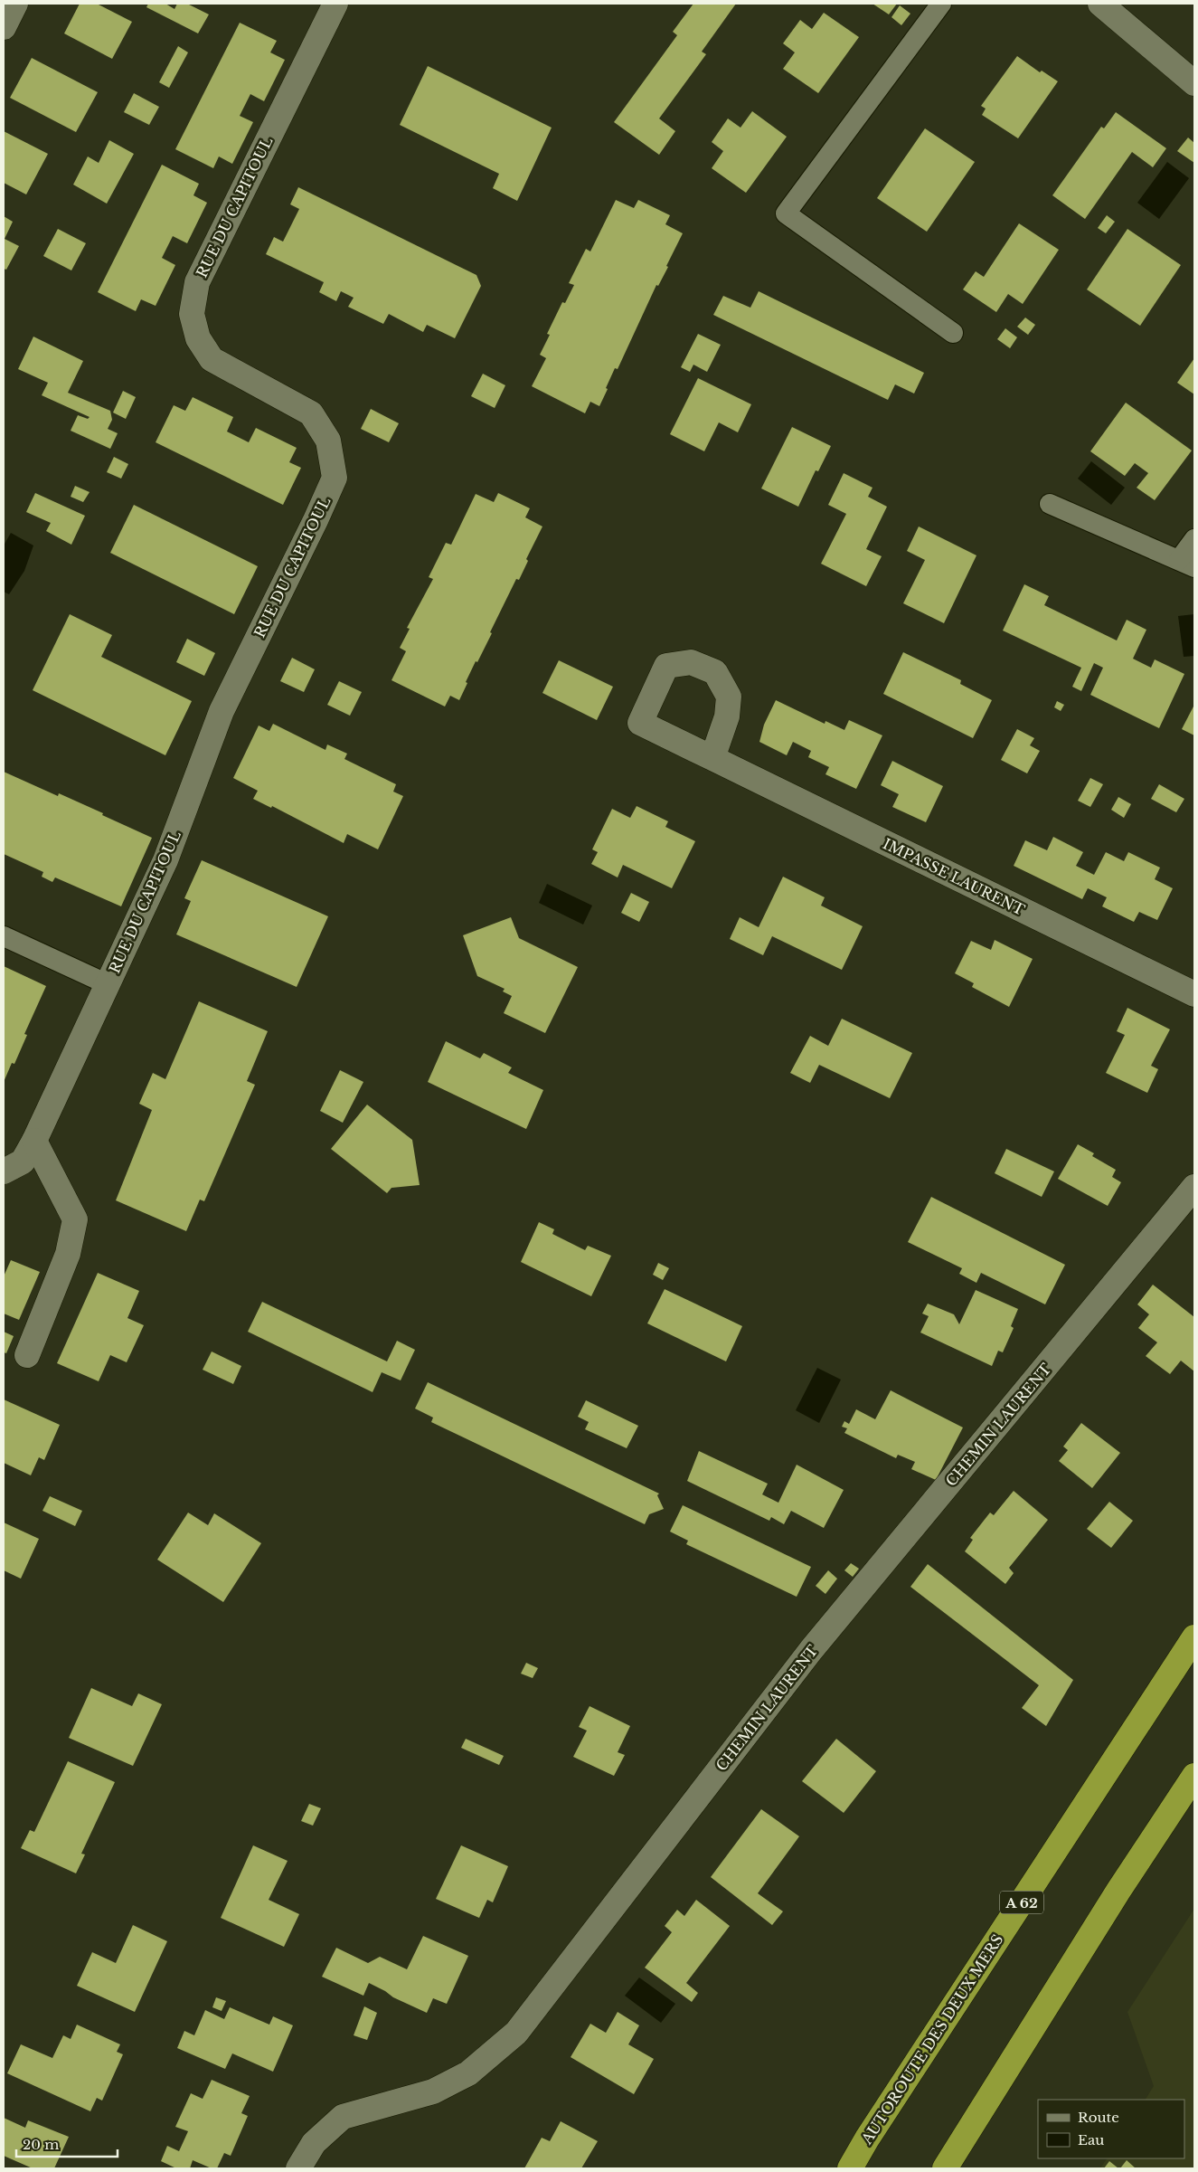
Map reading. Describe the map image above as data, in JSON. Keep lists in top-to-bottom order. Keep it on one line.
{"streets":{"highway":["A 62","AUTOROUTE DES DEUX MERS"],"street":["RUE DU CAPITOUL","IMPASSE LAURENT","CHEMIN LAURENT"]},"legend":["Route","Eau"],"scale_bar":"20 m"}
